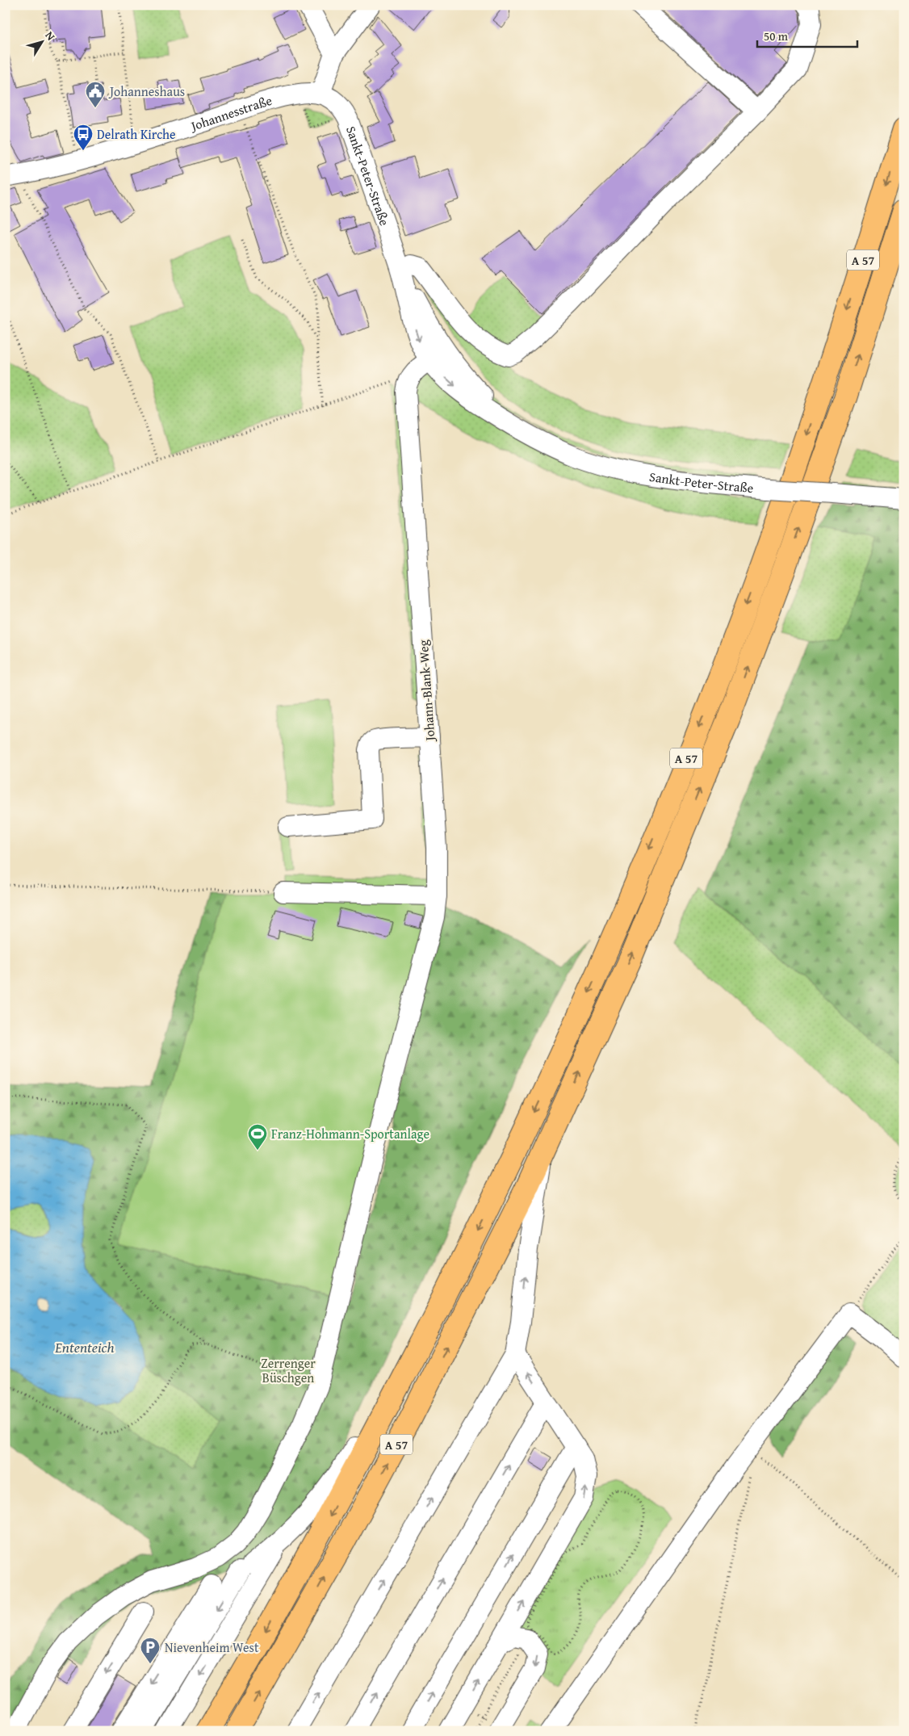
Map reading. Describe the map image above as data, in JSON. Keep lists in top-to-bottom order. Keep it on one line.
{"streets":{"highway":["A 57"],"street":["Johannesstraße","Sankt-Peter-Straße","Johann-Blank-Weg"]},"crossings":[["Johannesstraße","Sankt-Peter-Straße"]],"water":["Ententeich"],"parks":["Zerrenger Büschgen"],"places":{"public building":["Johanneshaus"],"bus stop":["Delrath Kirche"],"sports":["Franz-Hohmann-Sportanlage"],"parking":["Nievenheim West"]},"scale_bar":"50 m","north":"top right"}
